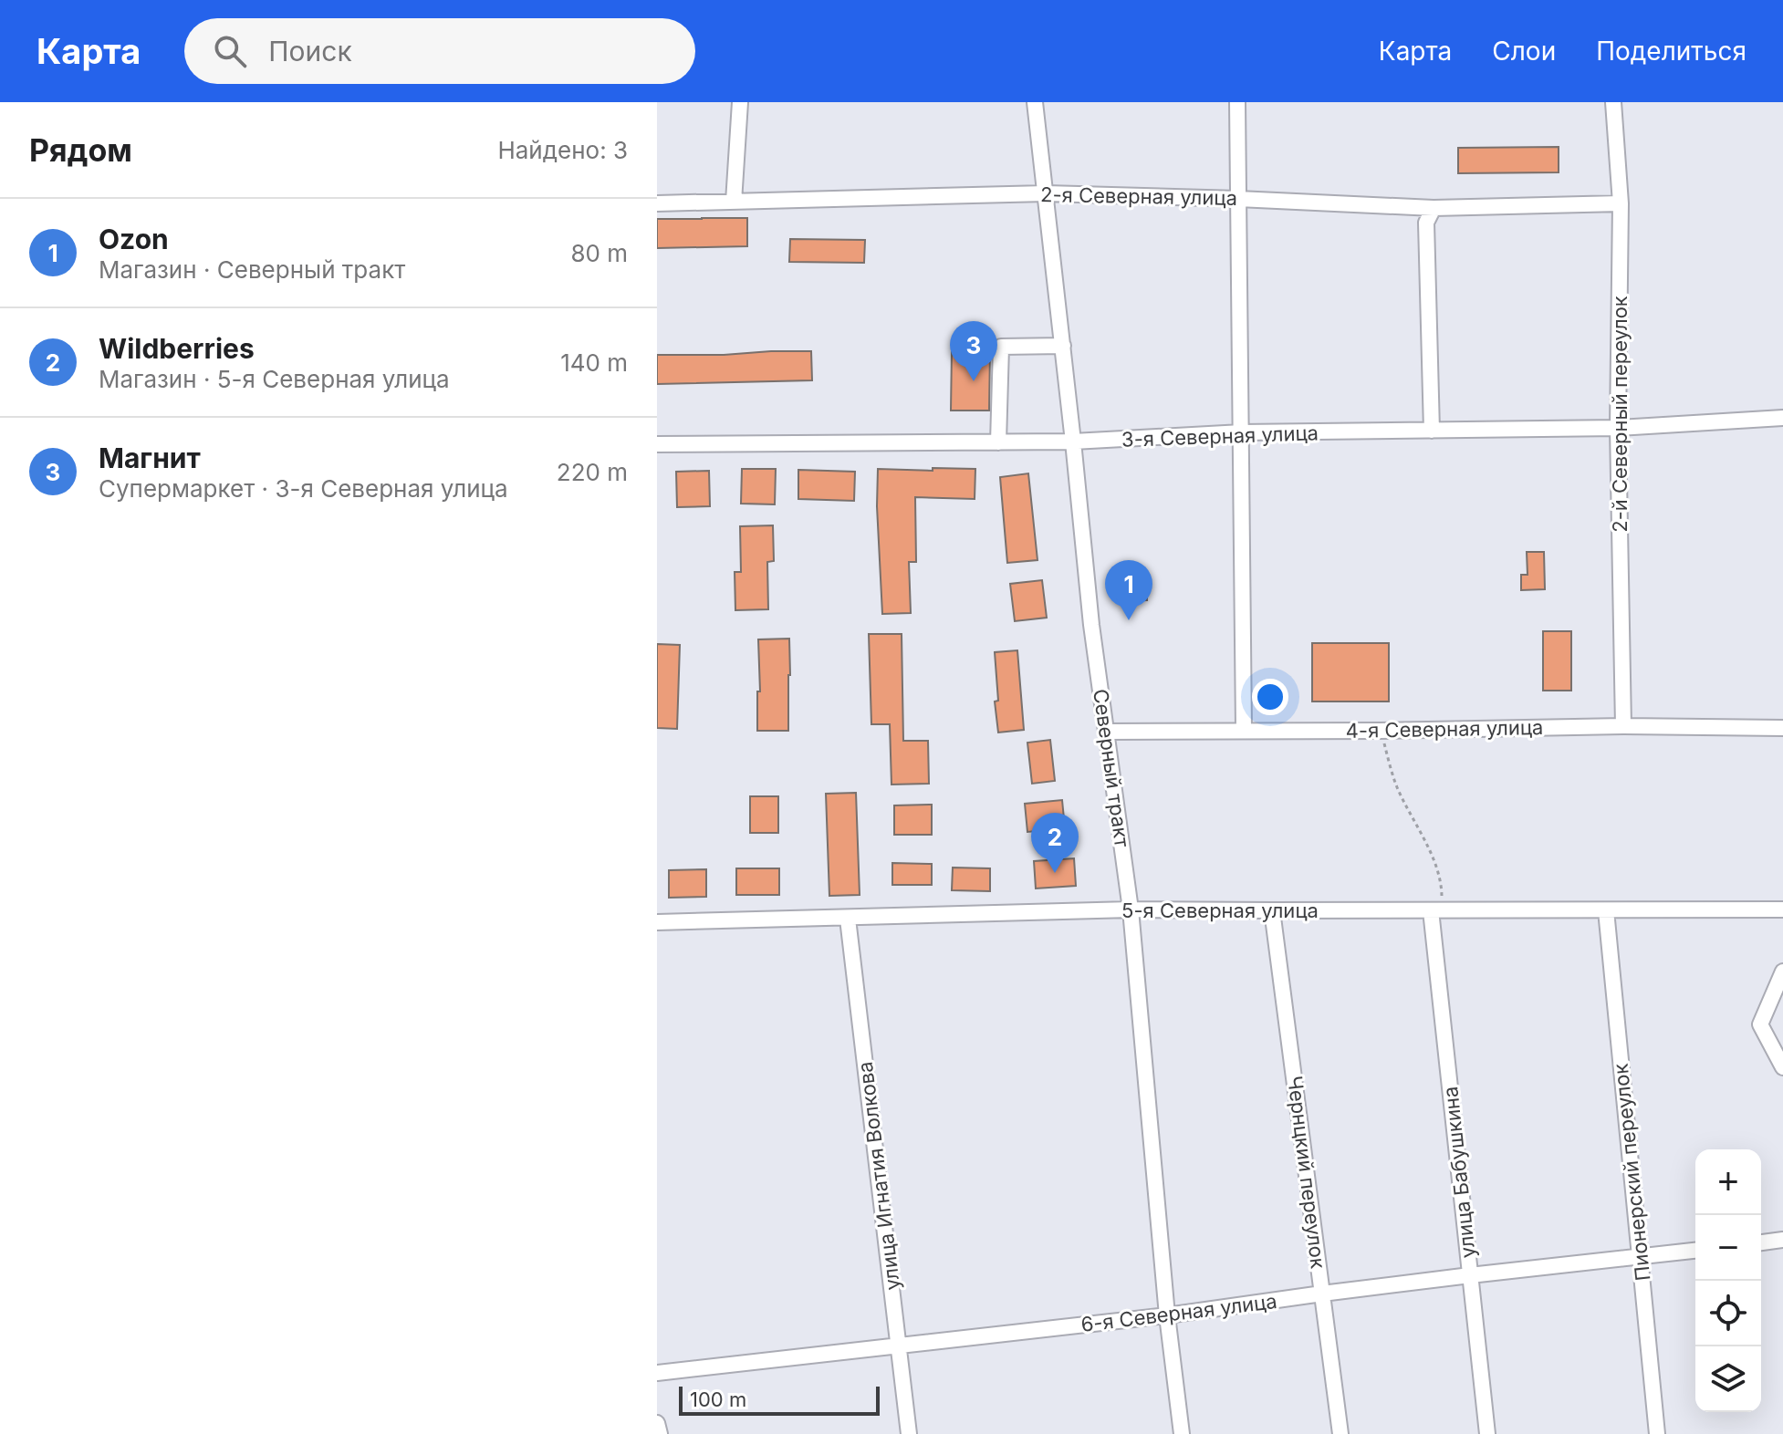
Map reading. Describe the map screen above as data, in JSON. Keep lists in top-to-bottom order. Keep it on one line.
{"streets":{"street":["2-я Северная улица","2-й Северный переулок","3-я Северная улица","4-я Северная улица","Северный тракт","5-я Северная улица","Чернцкий переулок","улица Бабушкина","Пионерский переулок","улица Игнатия Волкова","6-я Северная улица"]},"crossings":[["2-я Северная улица","2-й Северный переулок"],["2-я Северная улица","Северный тракт"],["2-й Северный переулок","3-я Северная улица"],["2-й Северный переулок","4-я Северная улица"],["3-я Северная улица","Северный тракт"],["4-я Северная улица","Северный тракт"],["Северный тракт","5-я Северная улица"],["Северный тракт","6-я Северная улица"],["5-я Северная улица","Чернцкий переулок"],["5-я Северная улица","улица Бабушкина"],["5-я Северная улица","Пионерский переулок"],["5-я Северная улица","улица Игнатия Волкова"],["Чернцкий переулок","6-я Северная улица"],["улица Бабушкина","6-я Северная улица"],["Пионерский переулок","6-я Северная улица"],["улица Игнатия Волкова","6-я Северная улица"]],"scale_bar":"100 m","page":{"header":"Карта","search":"Поиск","nav":["Карта","Слои","Поделиться"],"heading":["Рядом","Найдено: 3"],"list":[{"mark":"1","name":"Ozon","note":"Магазин · Северный тракт","value":"80 m"},{"mark":"2","name":"Wildberries","note":"Магазин · 5-я Северная улица","value":"140 m"},{"mark":"3","name":"Магнит","note":"Супермаркет · 3-я Северная улица","value":"220 m"}],"pins":["3","1","2"],"map_buttons":["+","−"],"scale":"100 m"}}
